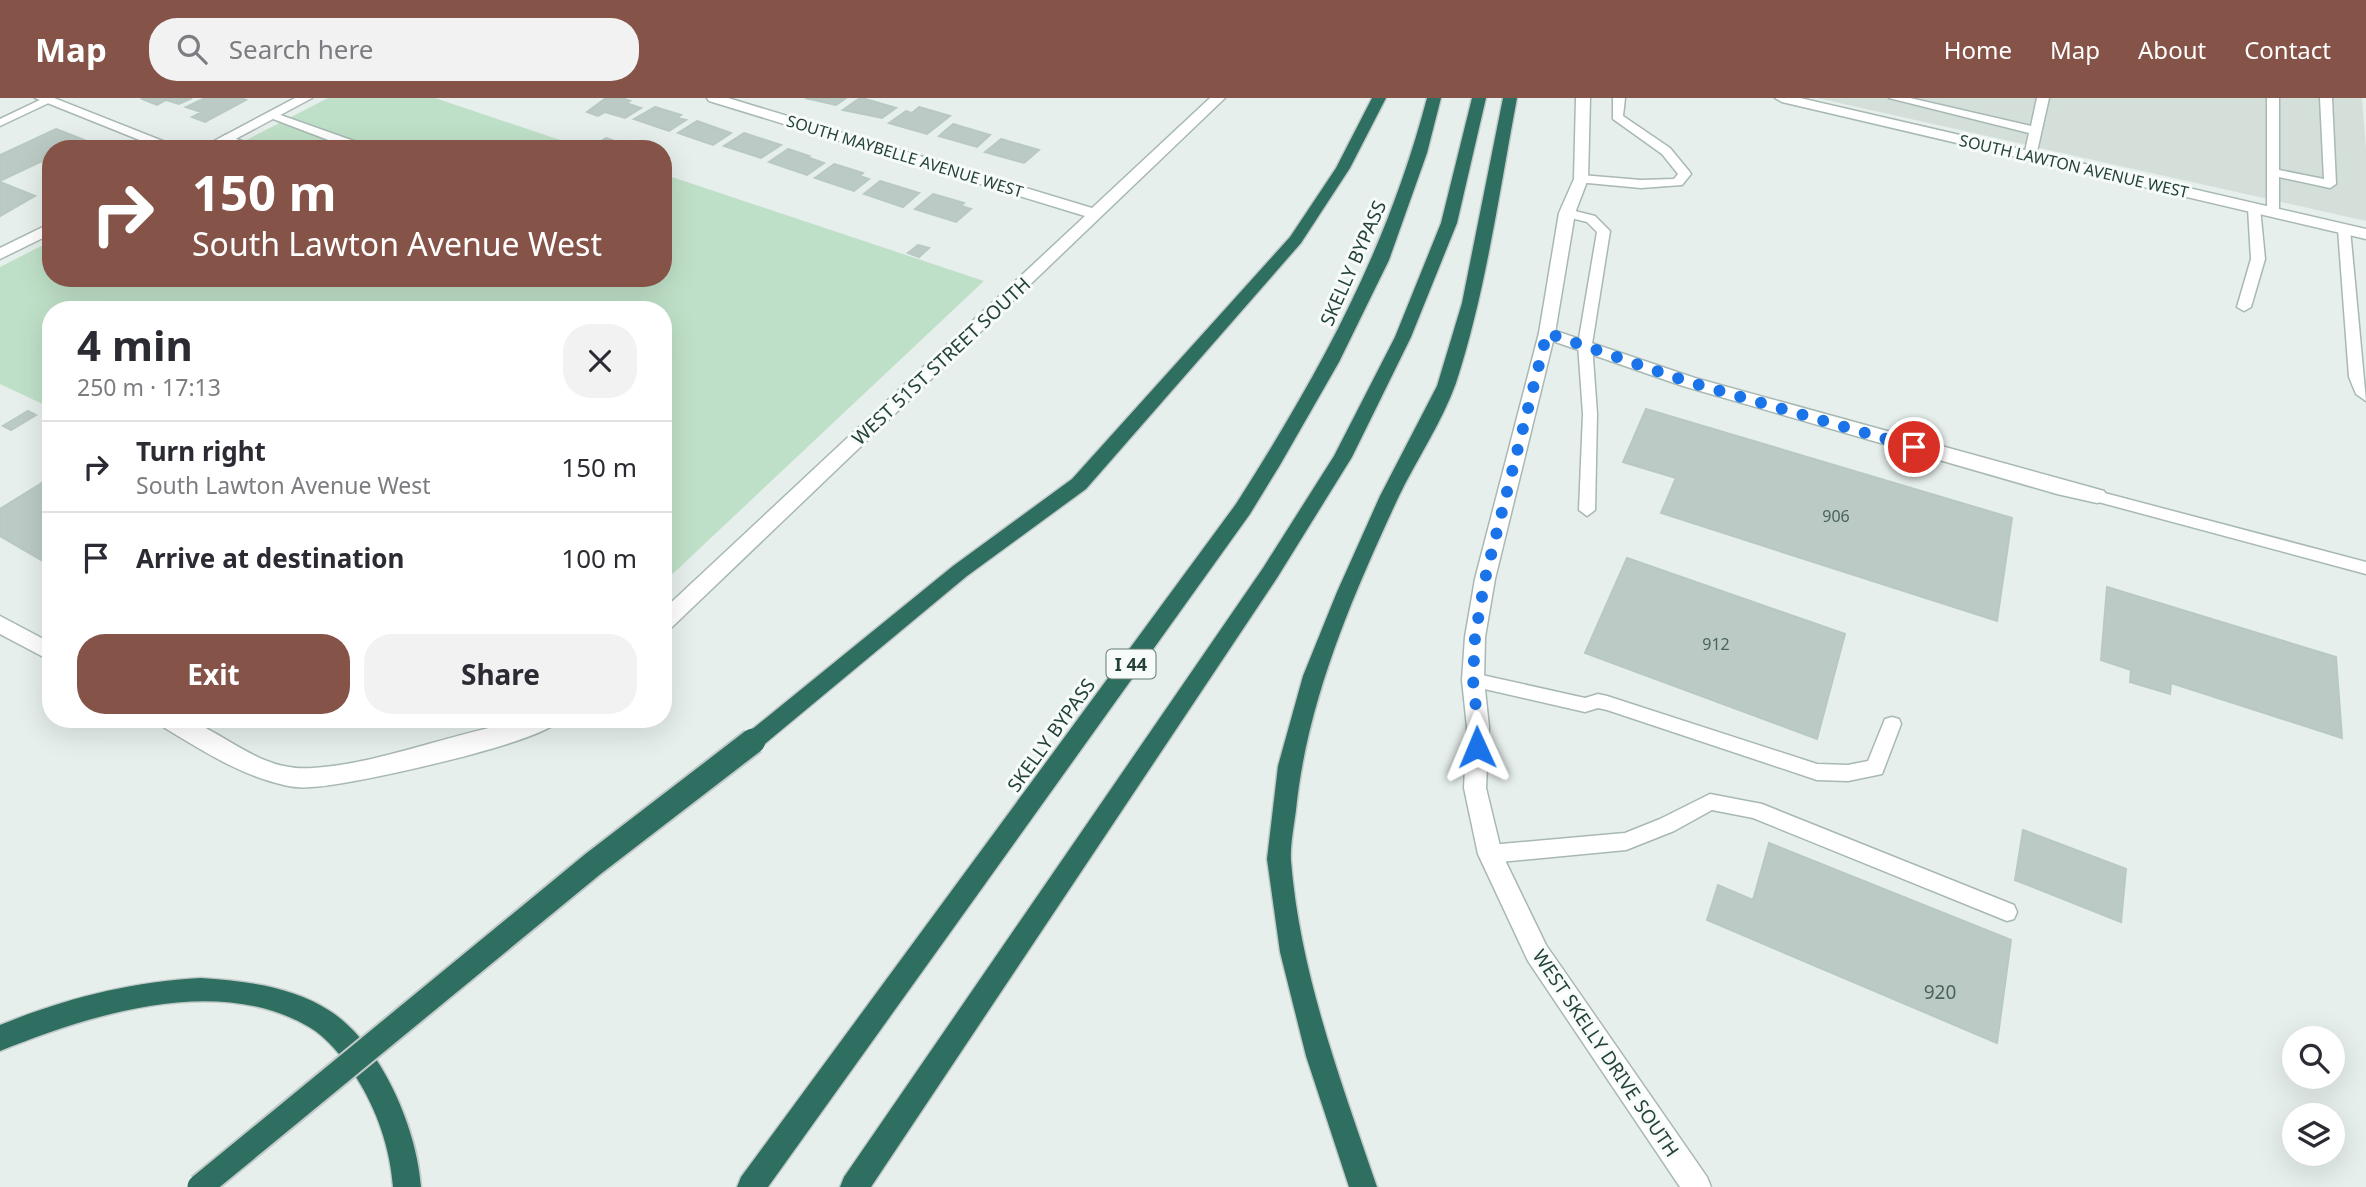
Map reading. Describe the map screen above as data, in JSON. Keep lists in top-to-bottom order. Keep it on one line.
{"streets":{"highway":["SKELLY BYPASS","I 44"],"street":["SOUTH MAYBELLE AVENUE WEST","SOUTH LAWTON AVENUE WEST","WEST 51ST STREET SOUTH","WEST SKELLY DRIVE SOUTH"]},"crossings":[["SOUTH MAYBELLE AVENUE WEST","WEST 51ST STREET SOUTH"]],"house_numbers":["906","912","920"],"page":{"header":"Map","search":"Search here","nav":["Home","Map","About","Contact"],"turn":["150 m","South Lawton Avenue West"],"heading":["4 min","250 m · 17:13"],"list":[{"name":"Turn right","note":"South Lawton Avenue West","value":"150 m"},{"name":"Arrive at destination","value":"100 m"}],"buttons":["Exit","Share"]}}
